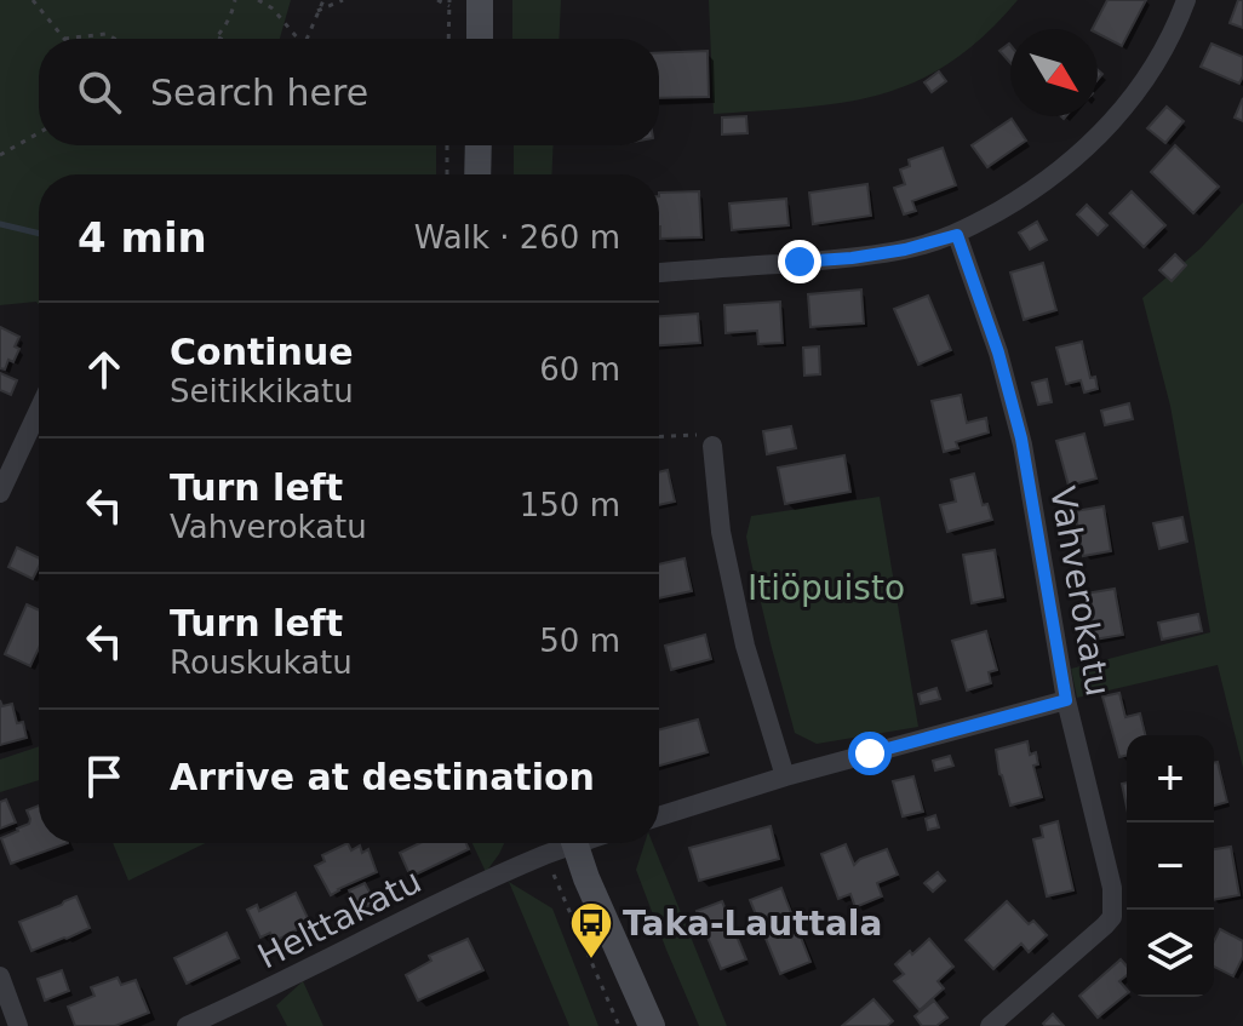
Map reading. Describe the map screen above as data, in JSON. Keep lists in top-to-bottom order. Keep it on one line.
{"streets":{"street":["Vahverokatu","Helttakatu"]},"parks":["Itiöpuisto"],"places":{"bus stop":["Taka-Lauttala"]},"north":"bottom right","page":{"search":"Search here","heading":["4 min","Walk · 260 m"],"list":[["Continue","Seitikkikatu","60 m"],["Turn left","Vahverokatu","150 m"],["Turn left","Rouskukatu","50 m"],"Arrive at destination"],"map_buttons":["+","−"]}}
